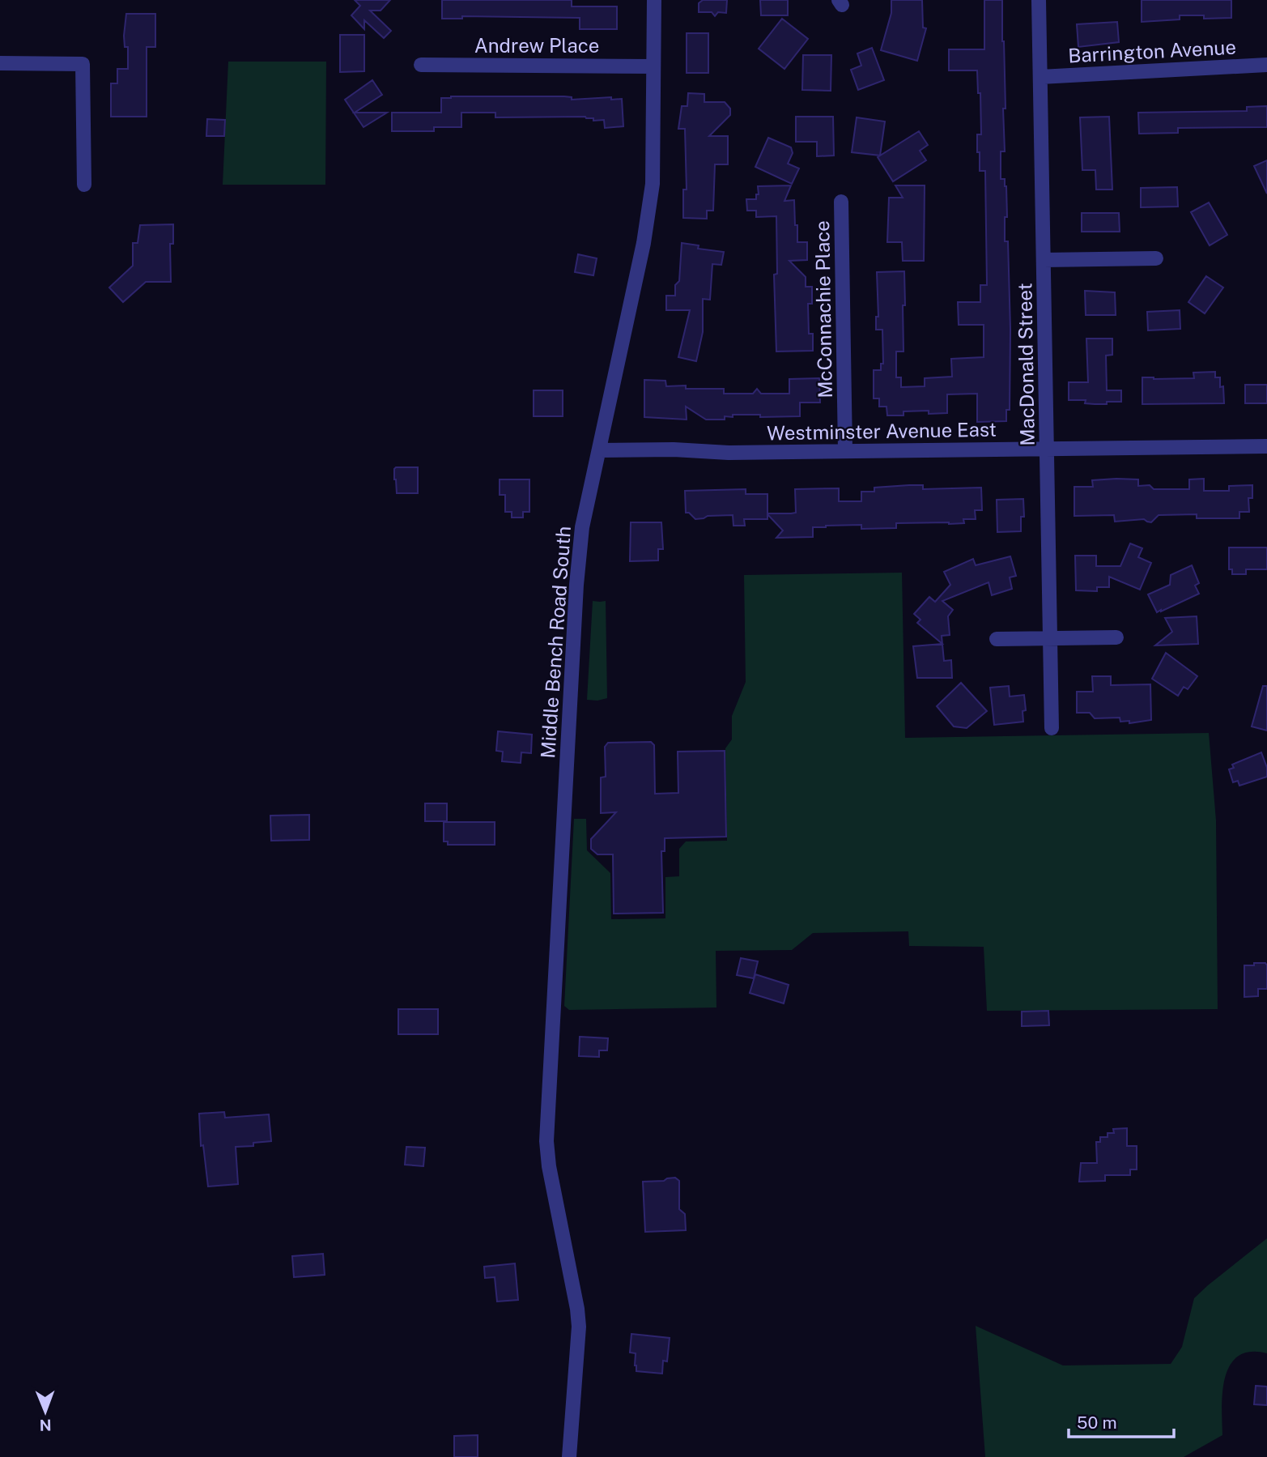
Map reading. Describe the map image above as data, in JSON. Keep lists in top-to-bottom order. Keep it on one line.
{"streets":{"street":["Andrew Place","Barrington Avenue","McConnachie Place","MacDonald Street","Westminster Avenue East","Middle Bench Road South"]},"crossings":[["Andrew Place","Middle Bench Road South"],["Barrington Avenue","MacDonald Street"],["McConnachie Place","Westminster Avenue East"],["MacDonald Street","Westminster Avenue East"],["Westminster Avenue East","Middle Bench Road South"]],"scale_bar":"50 m","north":"bottom"}
